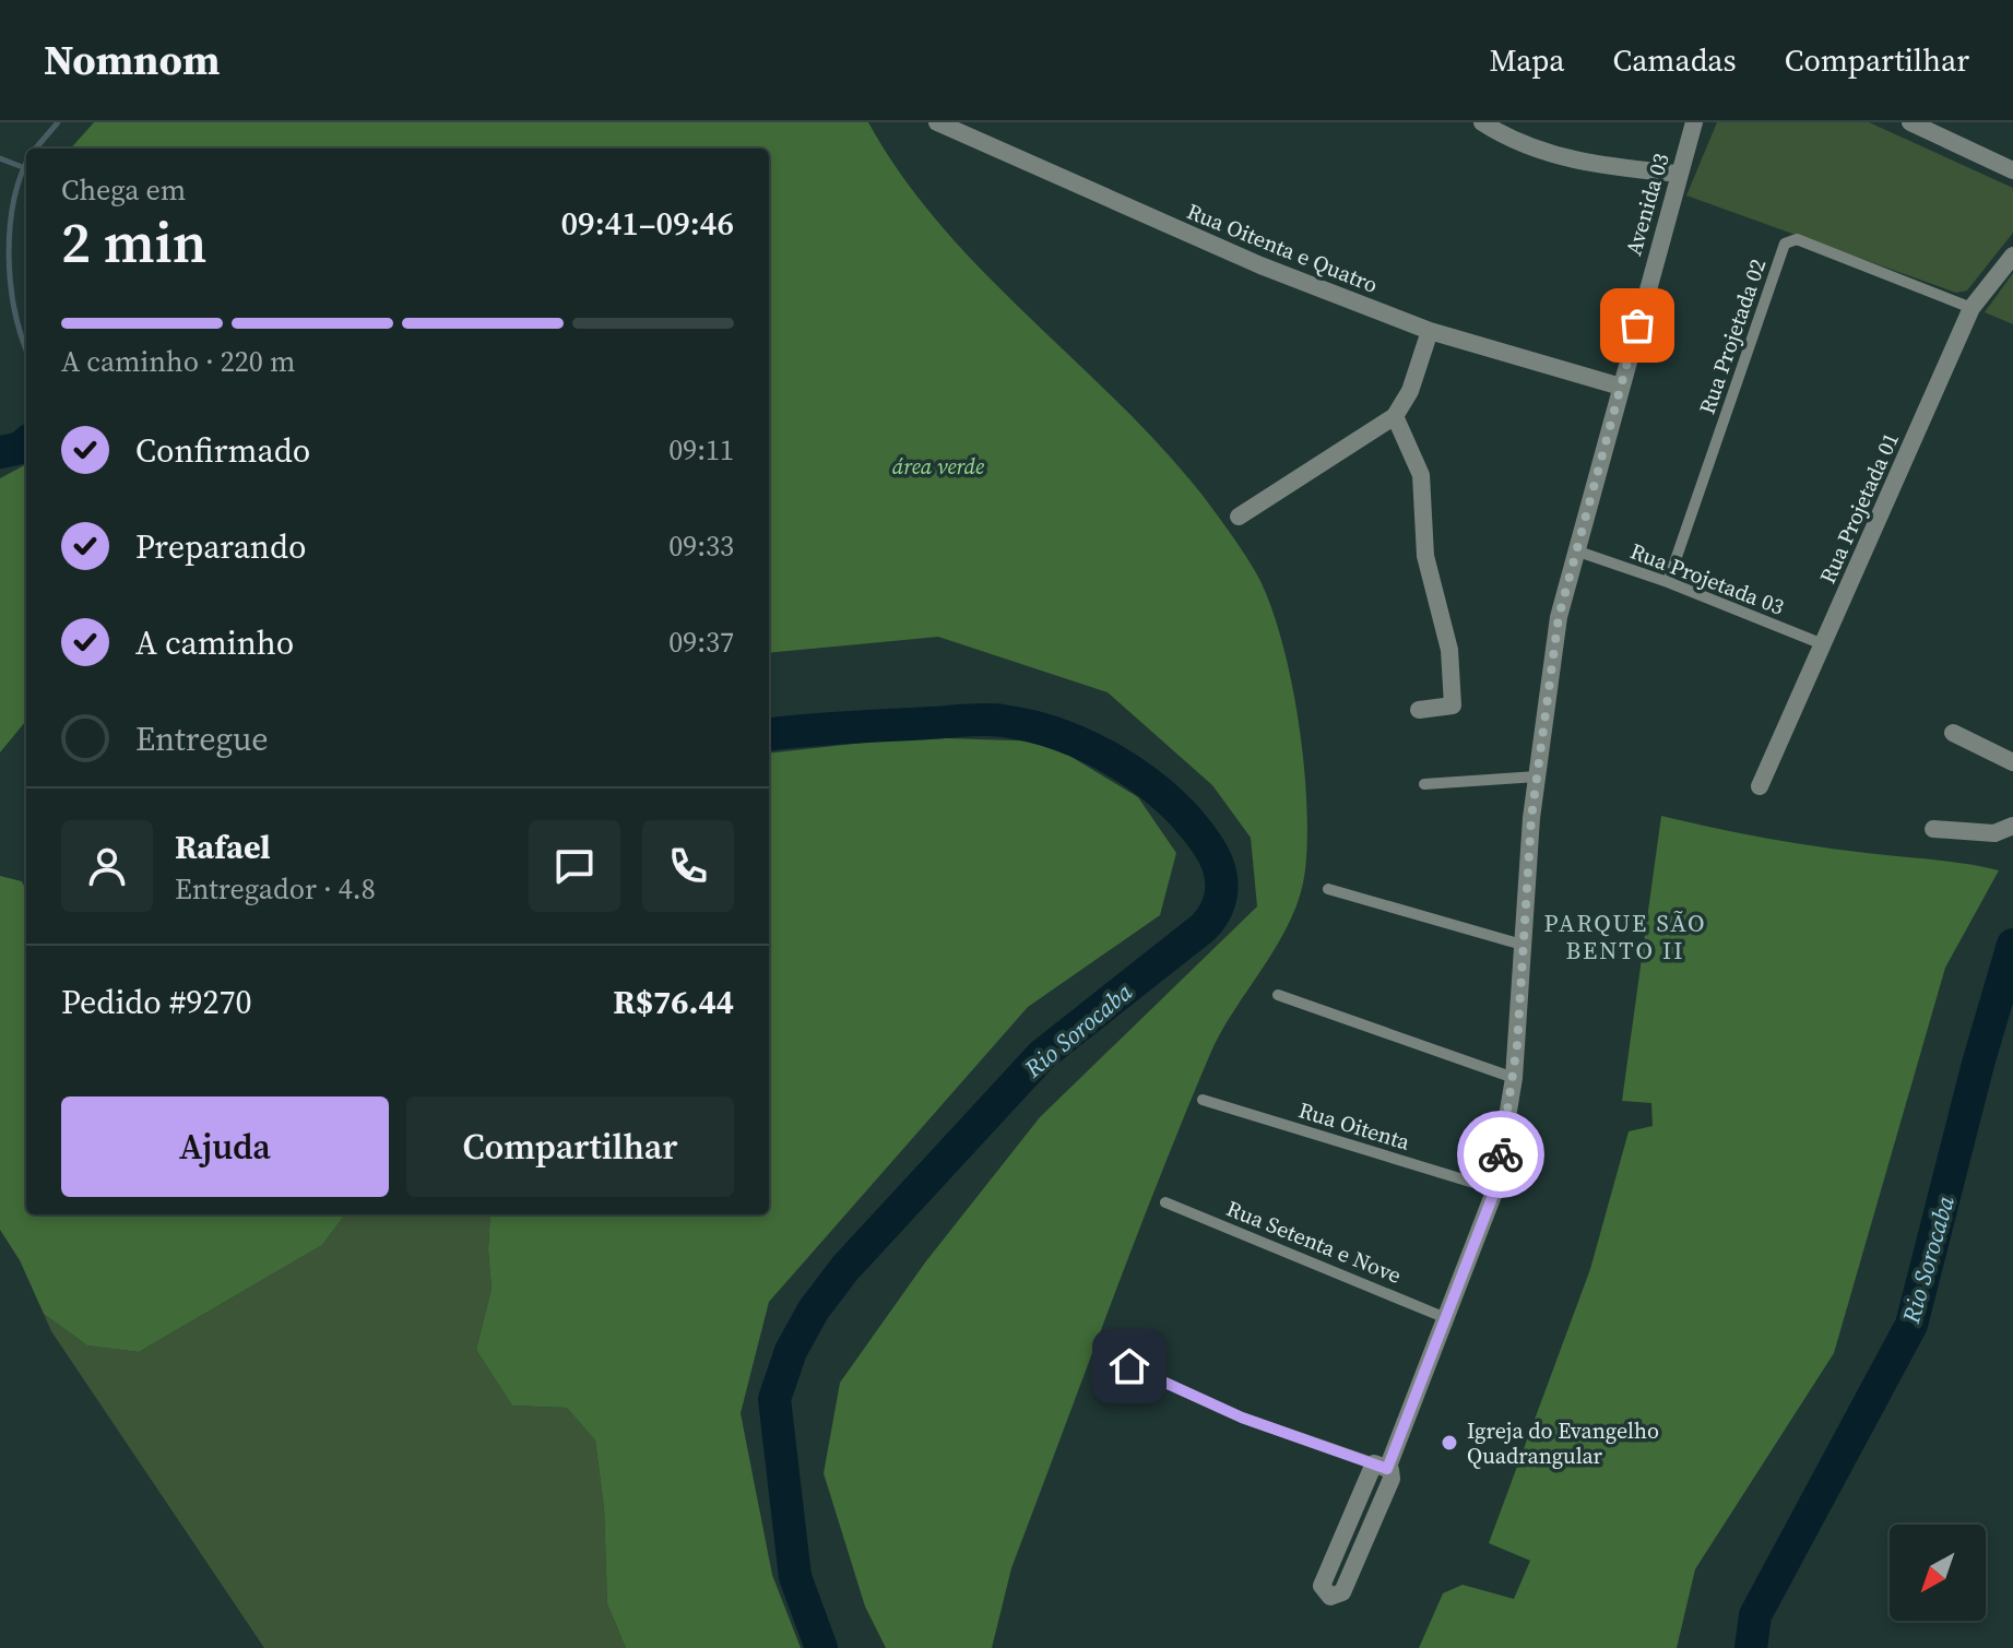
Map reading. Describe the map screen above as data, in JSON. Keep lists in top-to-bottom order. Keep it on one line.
{"streets":{"street":["Avenida 03","Rua Oitenta e Quatro","Rua Projetada 01"],"lane":["Rua Projetada 02","Rua Projetada 03","Rua Oitenta","Rua Setenta e Nove"]},"crossings":[["Avenida 03","Rua Oitenta e Quatro"],["Avenida 03","Rua Projetada 03"],["Avenida 03","Rua Oitenta"],["Avenida 03","Rua Setenta e Nove"],["Rua Projetada 02","Rua Projetada 01"],["Rua Projetada 02","Rua Projetada 03"],["Rua Projetada 01","Rua Projetada 03"]],"districts":["PARQUE SÃO BENTO II"],"water":["Rio Sorocaba"],"parks":["área verde"],"places":["Igreja do Evangelho Quadrangular"],"north":"bottom left","page":{"header":"Nomnom","nav":["Mapa","Camadas","Compartilhar"],"heading":["2 min","Chega em","09:41–09:46"],"panel":["Rafael","Entregador · 4.8","Pedido #9270","R$76.44"],"bar":"A caminho · 220 m","list":[["Confirmado","09:11"],["Preparando","09:33"],["A caminho","09:37"],"Entregue"],"buttons":["Ajuda","Compartilhar"]}}
